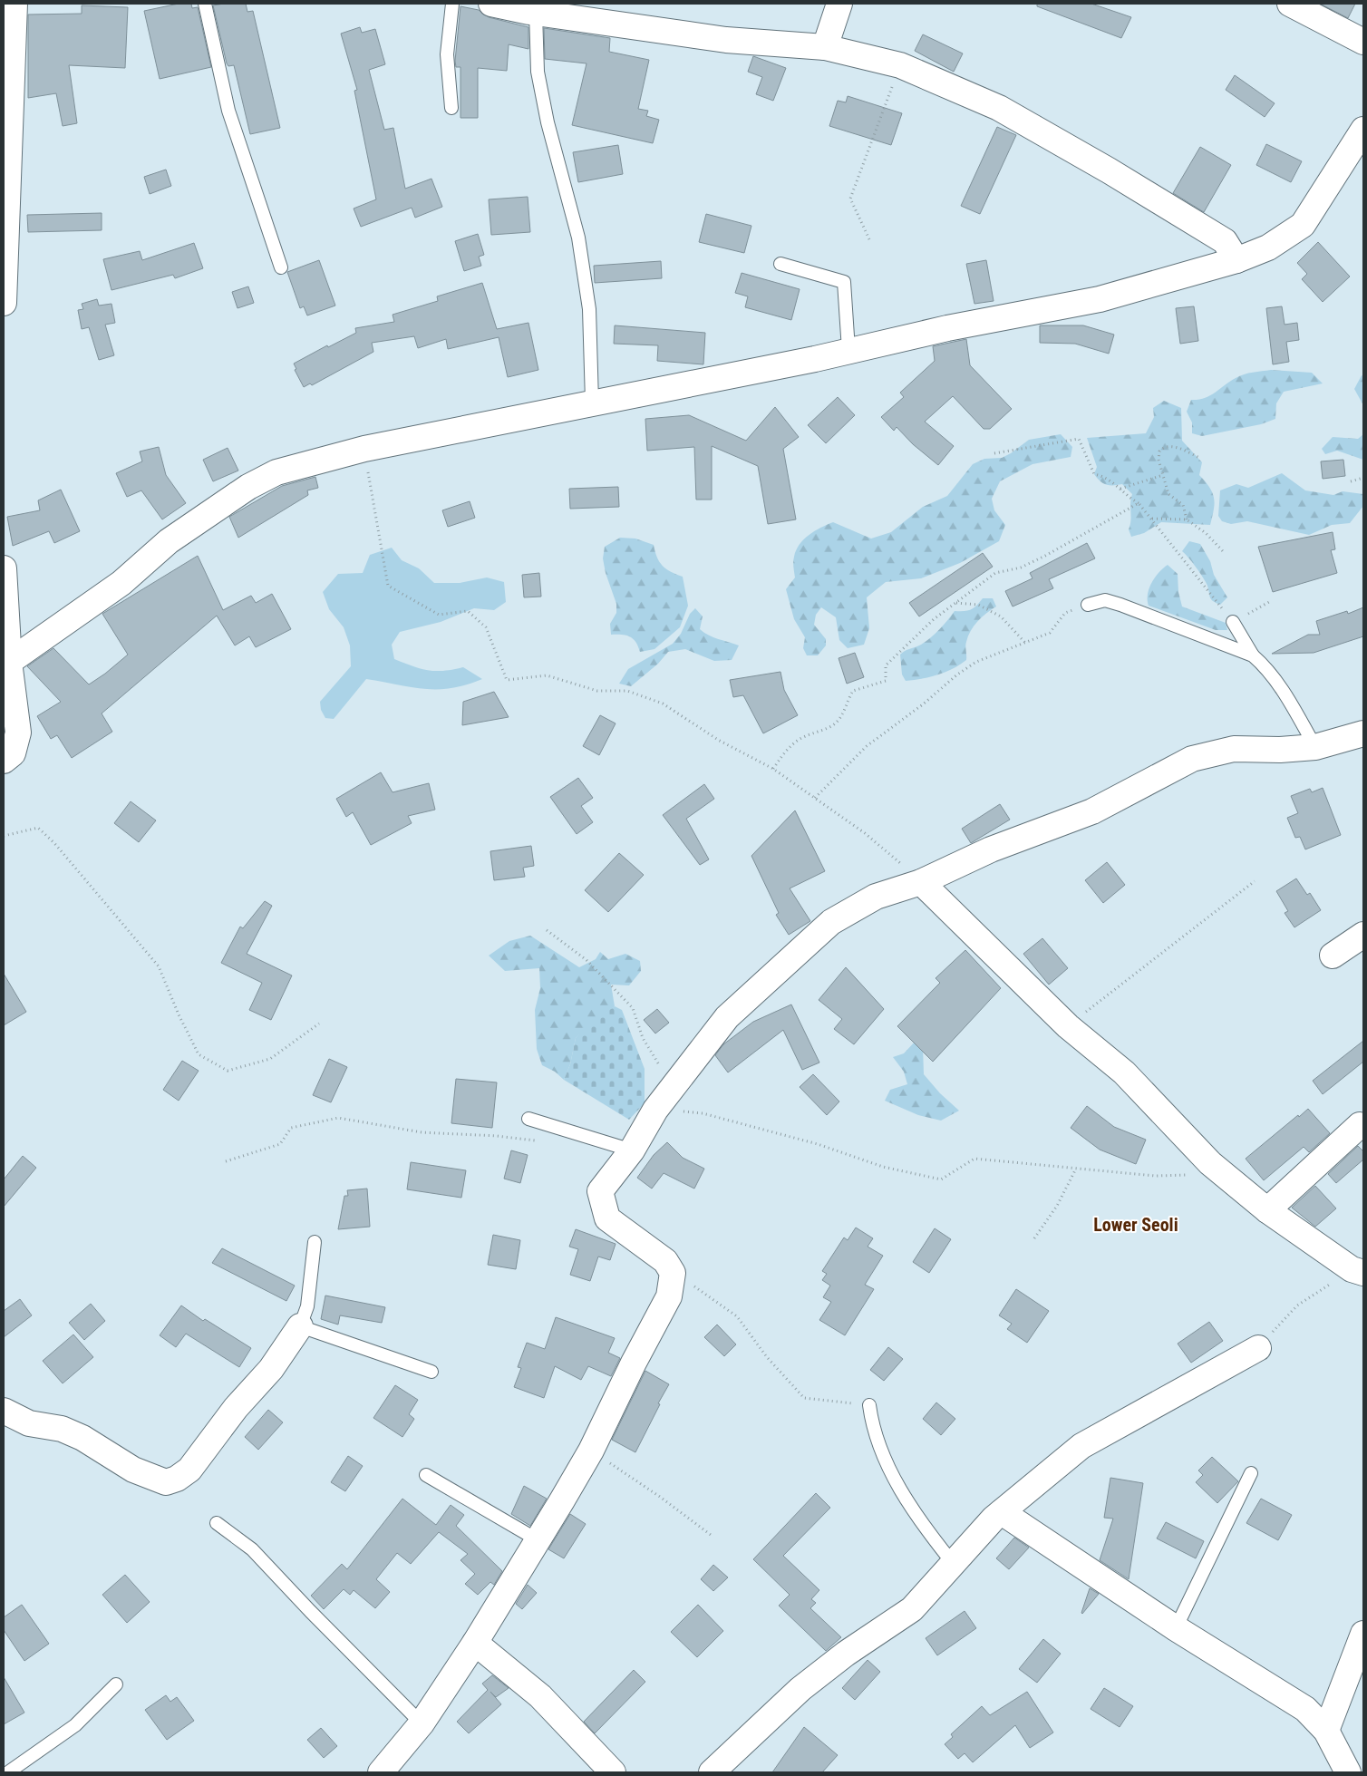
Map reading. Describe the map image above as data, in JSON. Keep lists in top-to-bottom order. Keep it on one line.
{"districts":["Lower Seoli"]}
